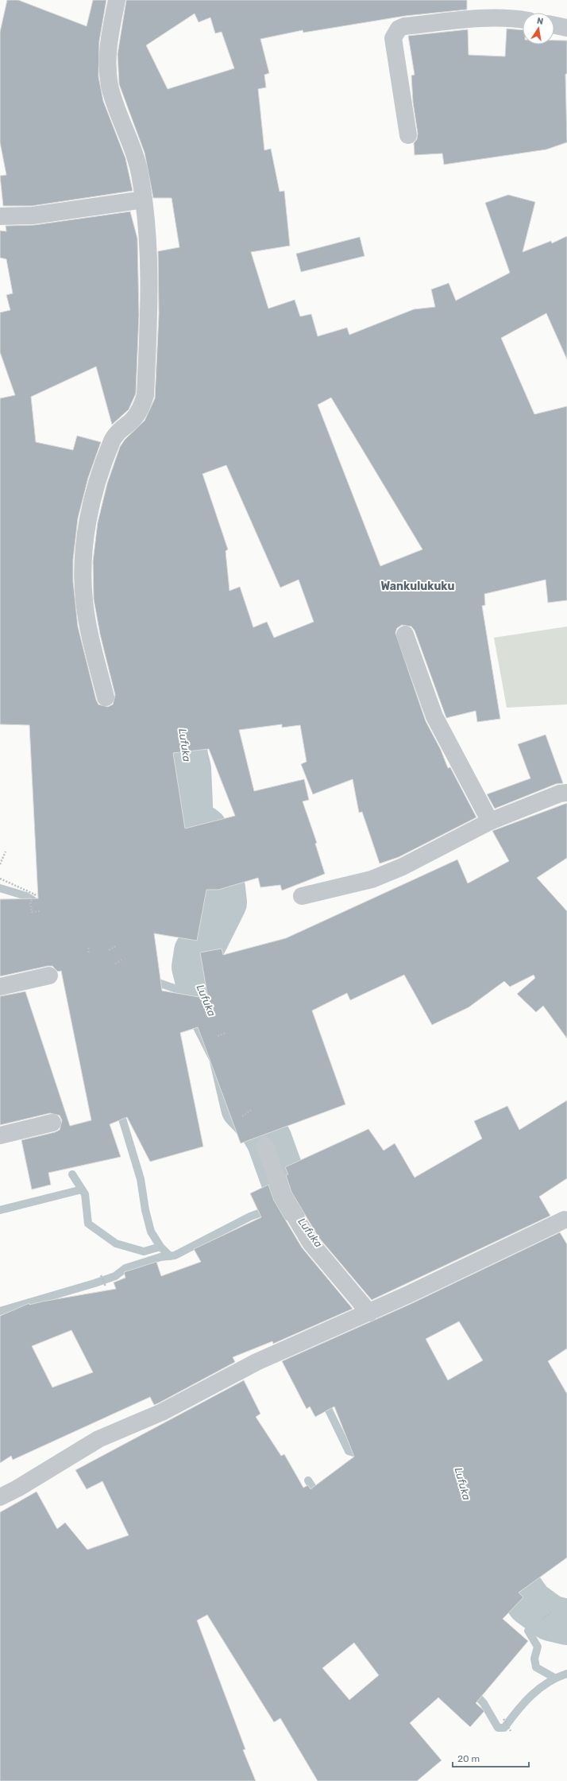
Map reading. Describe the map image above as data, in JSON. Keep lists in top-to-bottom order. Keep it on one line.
{"districts":["Wankulukuku"],"water":["Lufuka"],"scale_bar":"20 m","north":"top"}
